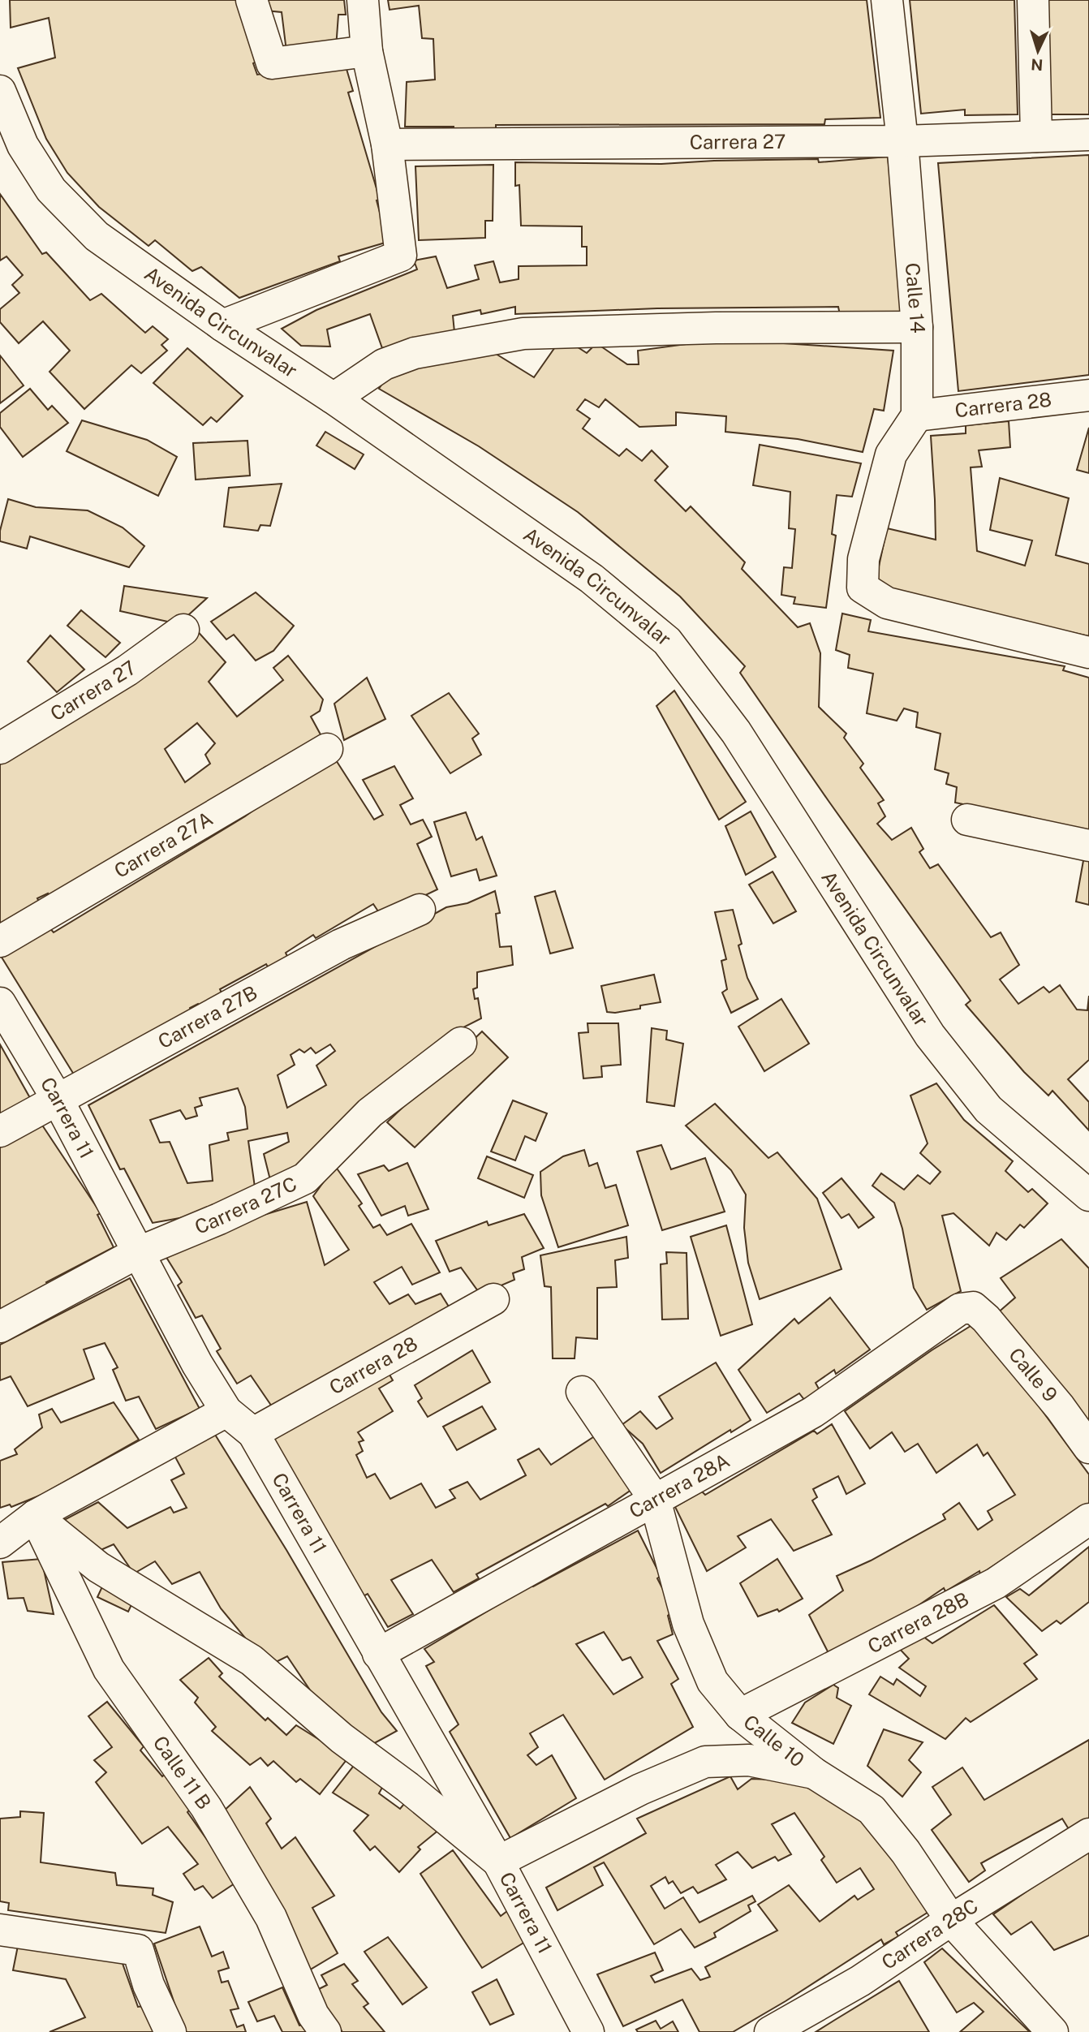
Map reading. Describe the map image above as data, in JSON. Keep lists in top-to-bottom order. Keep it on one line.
{"streets":{"street":["Carrera 27","Calle 14","Avenida Circunvalar","Carrera 28","Carrera 27A","Carrera 27B","Carrera 11","Carrera 27C","Calle 9","Carrera 28A","Carrera 28B","Calle 10","Calle 11 B","Carrera 28C"]},"crossings":[["Carrera 27","Calle 14"],["Calle 14","Carrera 28"],["Carrera 28","Carrera 11"],["Carrera 27B","Carrera 11"],["Carrera 11","Carrera 27C"],["Carrera 11","Carrera 28A"],["Calle 9","Carrera 28A"],["Carrera 28A","Calle 10"],["Carrera 28B","Calle 10"],["Calle 10","Carrera 28C"]],"north":"bottom"}
